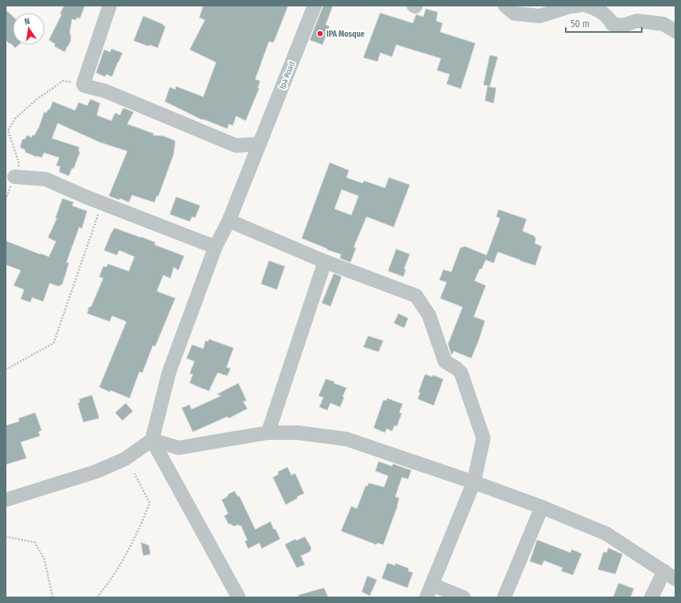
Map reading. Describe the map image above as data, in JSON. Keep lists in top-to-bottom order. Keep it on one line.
{"streets":{"street":["Ipa Road"]},"places":["IPA Mosque"],"scale_bar":"50 m","north":"top"}
